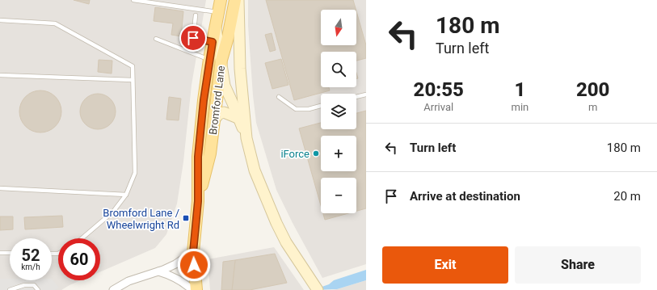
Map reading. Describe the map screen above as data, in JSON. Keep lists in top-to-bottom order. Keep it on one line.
{"streets":{"main road":["Bromford Lane"]},"places":{"other":["iForce"],"transit":["Bromford Lane / Wheelwright Rd"]},"north":"bottom","page":{"turn":["180 m","Turn left"],"map_buttons":["+","−"],"eta":["20:55","Arrival","1","min","200","m"],"list":[{"name":"Turn left","value":"180 m"},{"name":"Arrive at destination","value":"20 m"}],"speed":"52 km/h","limit":"60","buttons":["Exit","Share"]}}
